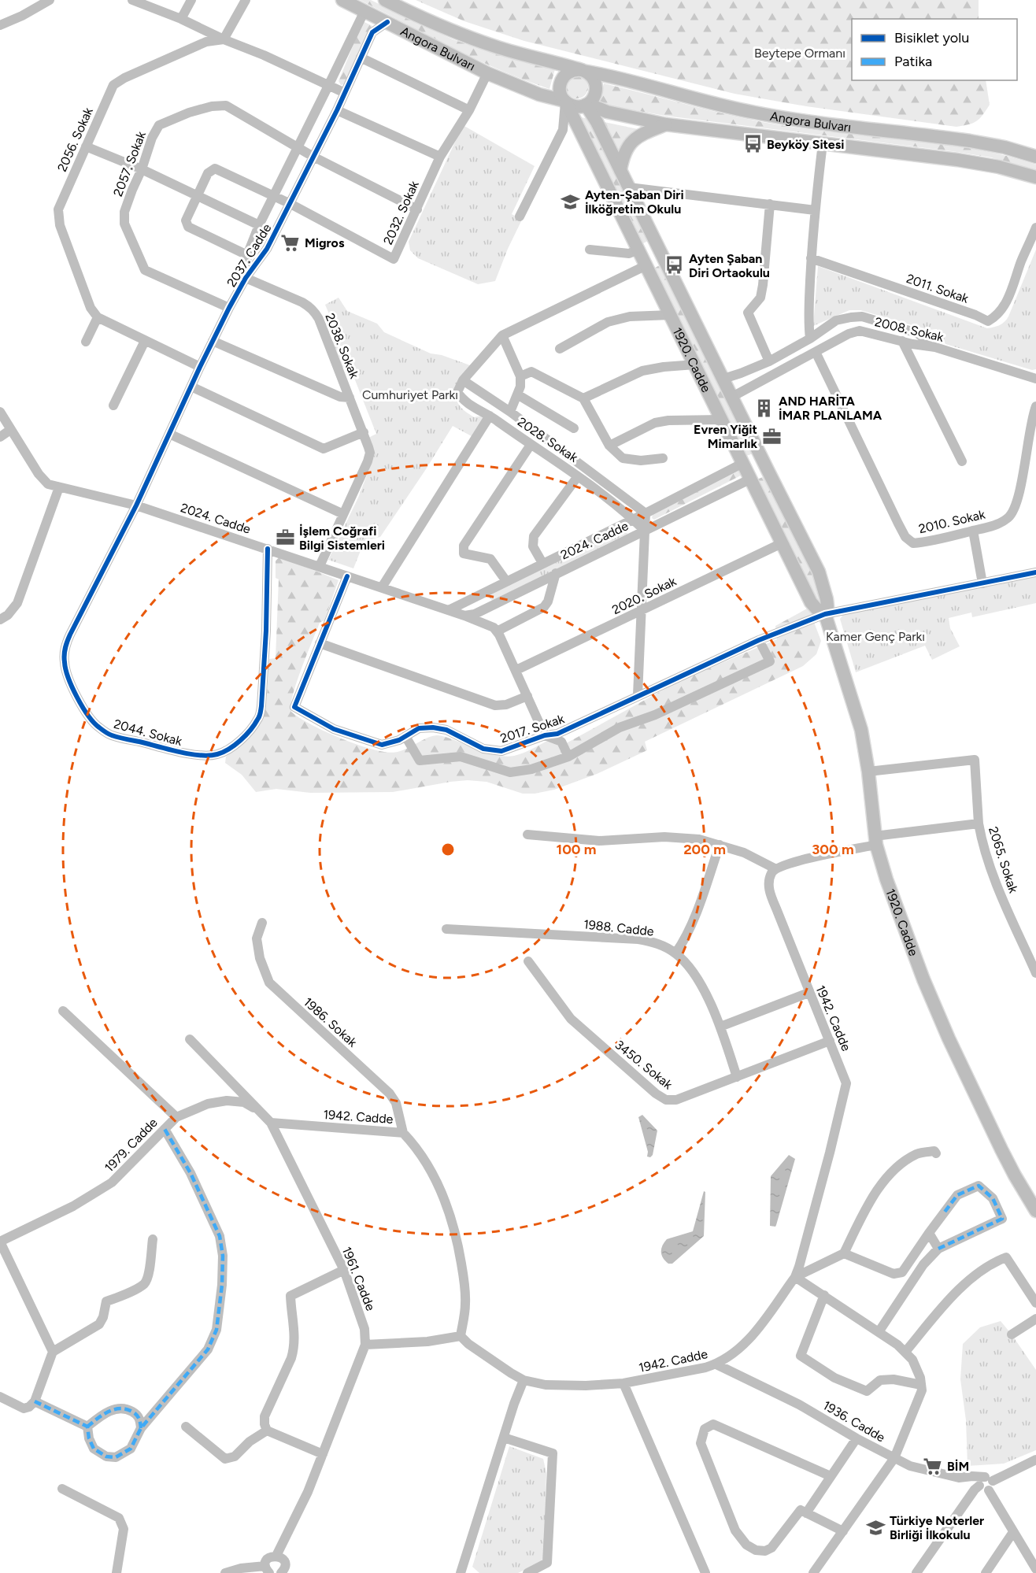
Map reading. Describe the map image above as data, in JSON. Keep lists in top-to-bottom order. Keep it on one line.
{"streets":{"main road":["Angora Bulvarı","1920. Cadde"],"street":["2056. Sokak","2057. Sokak","2032. Sokak","2037. Cadde","2011. Sokak","2008. Sokak","2038. Sokak","2028. Sokak","2024. Cadde","2010. Sokak","2020. Sokak","2017. Sokak","2044. Sokak","2065. Sokak","1988. Cadde","1942. Cadde","1986. Sokak","3450. Sokak","1979. Cadde","1961. Cadde","1936. Cadde"]},"crossings":[["Angora Bulvarı","2032. Sokak"],["Angora Bulvarı","2037. Cadde"],["Angora Bulvarı","1920. Cadde"],["2057. Sokak","2032. Sokak"],["2057. Sokak","2037. Cadde"],["2032. Sokak","2037. Cadde"],["2037. Cadde","2038. Sokak"],["2037. Cadde","2024. Cadde"],["2037. Cadde","2044. Sokak"],["2008. Sokak","1920. Cadde"],["2008. Sokak","2010. Sokak"],["2038. Sokak","2024. Cadde"],["1920. Cadde","2024. Cadde"],["1920. Cadde","2020. Sokak"],["1920. Cadde","2017. Sokak"],["1920. Cadde","2065. Sokak"],["2028. Sokak","2024. Cadde"],["2024. Cadde","2017. Sokak"],["2024. Cadde","2044. Sokak"],["1988. Cadde","3450. Sokak"],["1942. Cadde","1986. Sokak"],["1942. Cadde","3450. Sokak"],["1942. Cadde","1961. Cadde"],["1942. Cadde","1936. Cadde"],["1979. Cadde","1961. Cadde"]],"parks":["Beytepe Ormanı","Cumhuriyet Parkı","Kamer Genç Parkı"],"places":{"bus stop":["Beyköy Sitesi","Ayten Şaban Diri Ortaokulu"],"school or university":["Ayten-Şaban Diri İlköğretim Okulu","Türkiye Noterler Birliği İlkokulu"],"supermarket":["Migros","BİM"],"building":["AND HARİTA İMAR PLANLAMA"],"office":["Evren Yiğit Mimarlık","İşlem Coğrafi Bilgi Sistemleri"]},"legend":["Bisiklet yolu","Patika"],"rings":["100 m","200 m","300 m"]}
